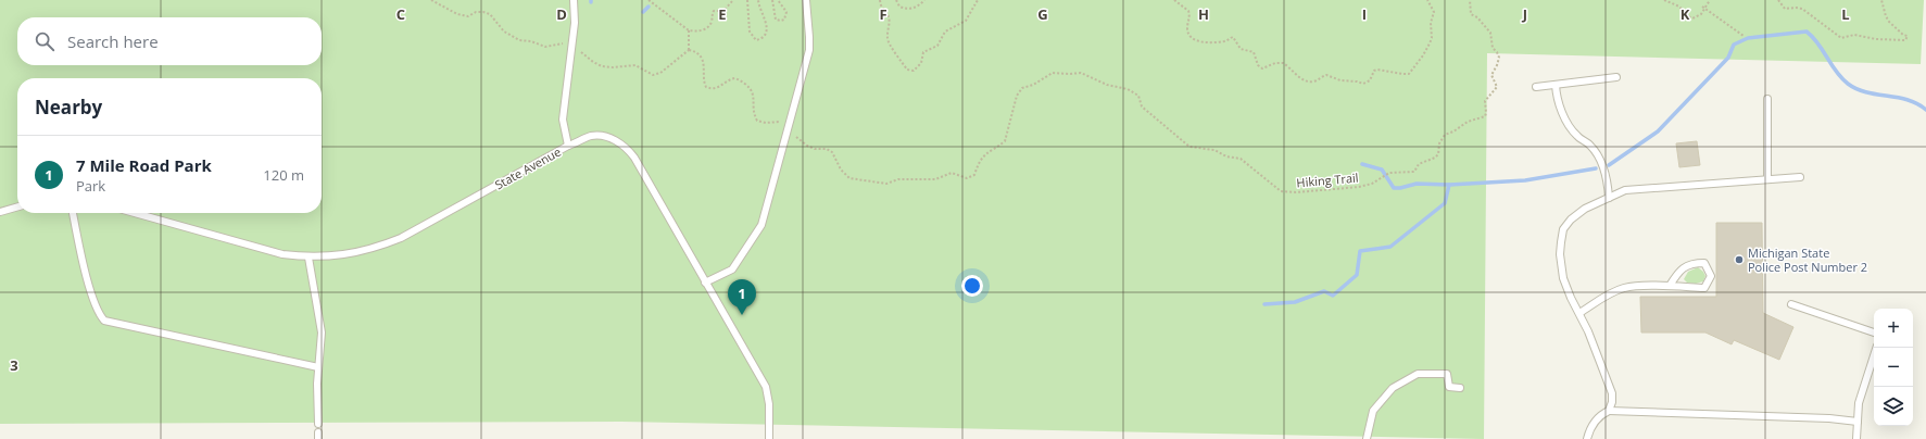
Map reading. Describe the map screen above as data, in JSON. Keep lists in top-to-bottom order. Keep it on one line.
{"streets":{"lane":["State Avenue"],"path":["Hiking Trail"]},"places":["Michigan State Police Post Number 2"],"page":{"search":"Search here","heading":"Nearby","list":[{"mark":"1","name":"7 Mile Road Park","note":"Park","value":"120 m"}],"pins":"1","map_buttons":["+","−"]},"grid":{"columns":["C","D","E","F","G","H","I","J","K","L"],"rows":["3"]}}
